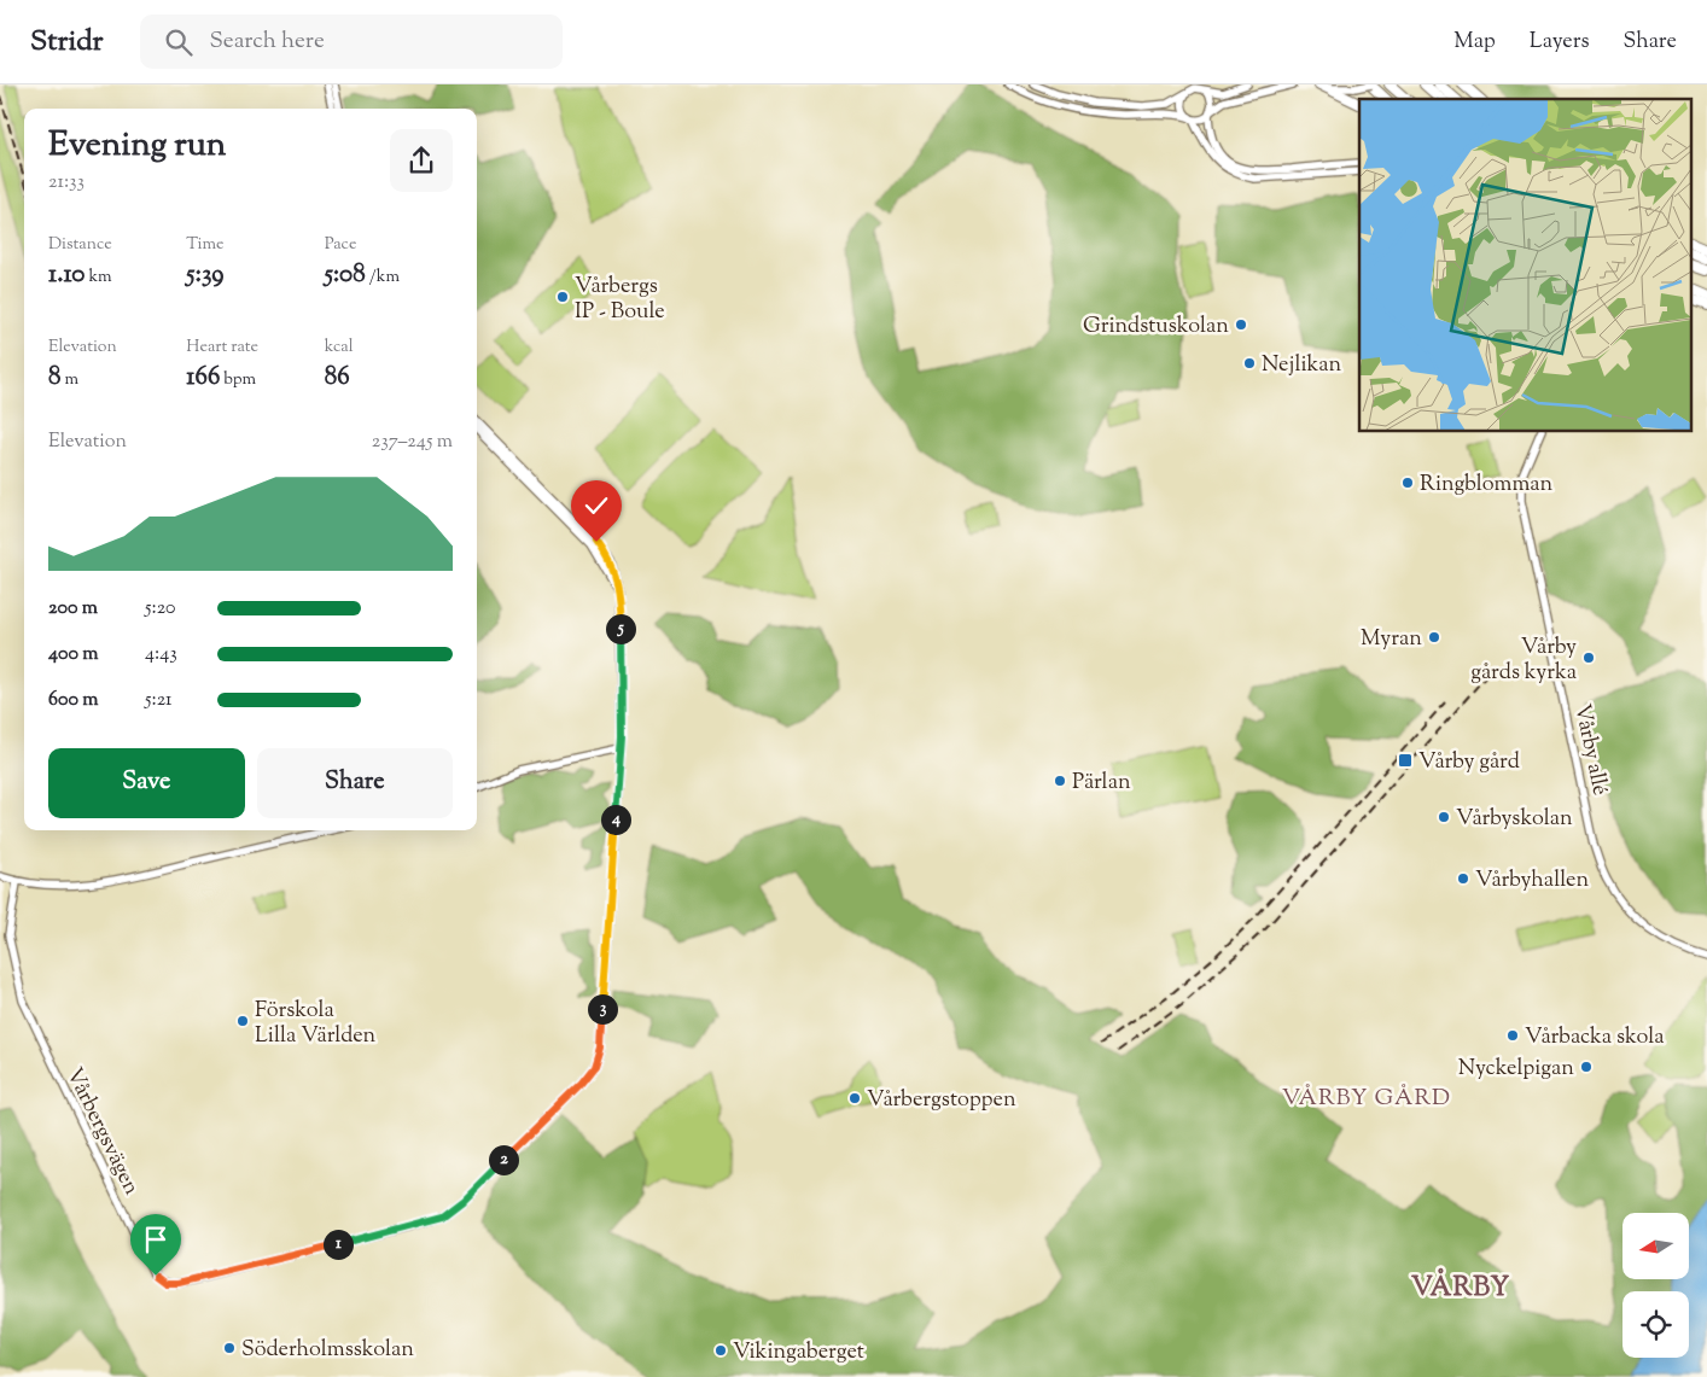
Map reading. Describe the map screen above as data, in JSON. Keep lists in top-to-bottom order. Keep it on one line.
{"streets":{"street":["Vårby allé","Vårbergsvägen"]},"districts":["VÅRBY GÅRD","VÅRBY"],"places":{"other":["Vårbergs IP - Boule","Grindstuskolan","Nejlikan","Ringblomman","Myran","Vårby gårds kyrka","Pärlan","Vårbyskolan","Vårbyhallen","Förskola Lilla Världen","Vårbacka skola","Nyckelpigan","Vårbergstoppen","Söderholmsskolan","Vikingaberget"],"transit":["Vårby gård"]},"north":"left","page":{"header":"Stridr","search":"Search here","nav":["Map","Layers","Share"],"heading":["Evening run","21:33"],"stats":[["Distance","1.10 km"],["Time","5:39"],["Pace","5:08 /km"],["Elevation","8 m"],["Heart rate","166 bpm"],["kcal","86"]],"chart":["Elevation","237–245 m"],"list":[{"name":"200 m","note":"5:20"},{"name":"400 m","note":"4:43"},{"name":"600 m","note":"5:21"}],"pins":["5","4","3","2","1"],"buttons":["Save","Share"]}}
